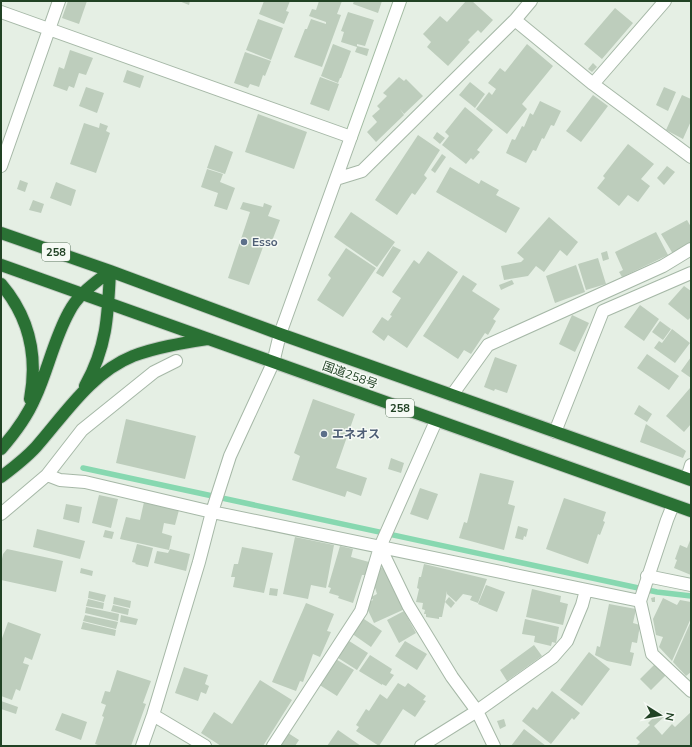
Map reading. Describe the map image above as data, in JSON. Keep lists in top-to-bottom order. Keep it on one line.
{"streets":{"highway":["258","国道258号"]},"places":["Esso","エネオス"],"north":"right"}
